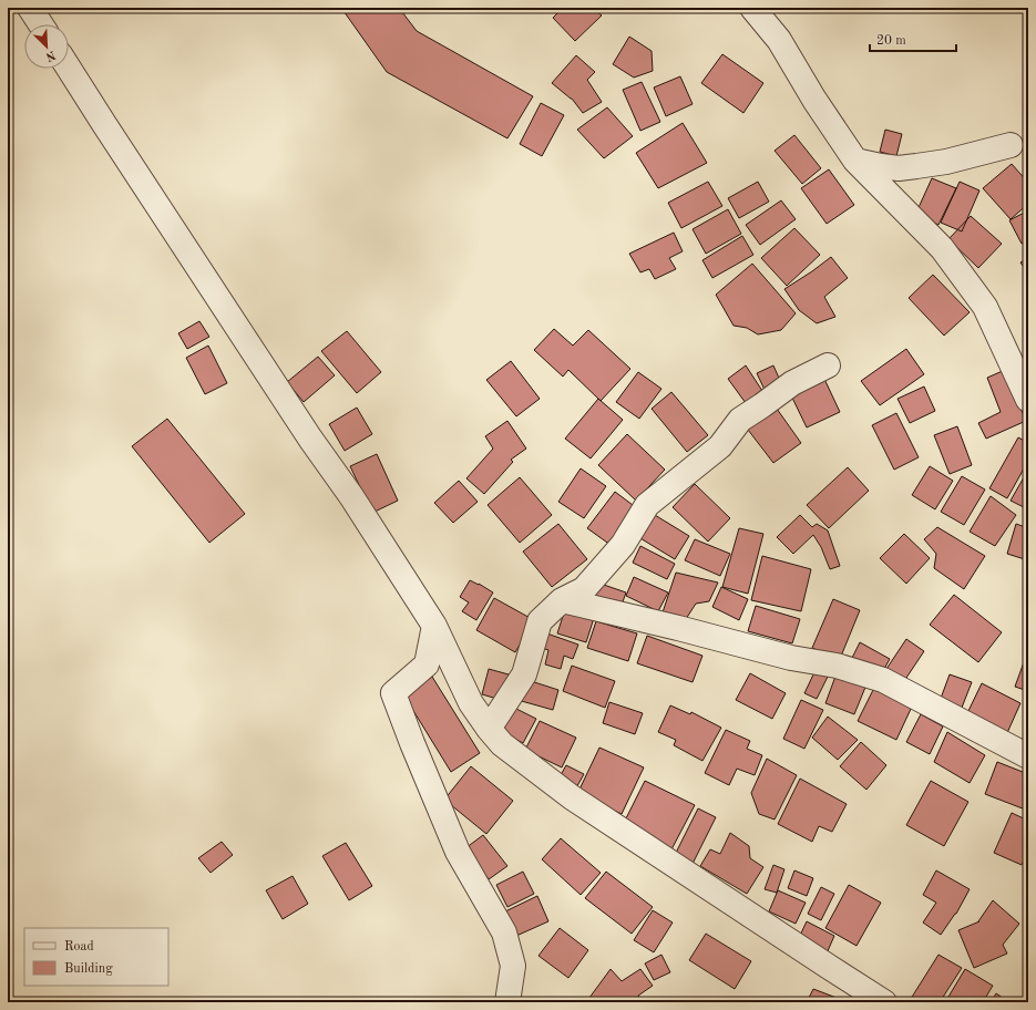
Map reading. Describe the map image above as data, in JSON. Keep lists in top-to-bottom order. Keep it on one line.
{"legend":["Road","Building"],"scale_bar":"20 m","north":"bottom right"}
